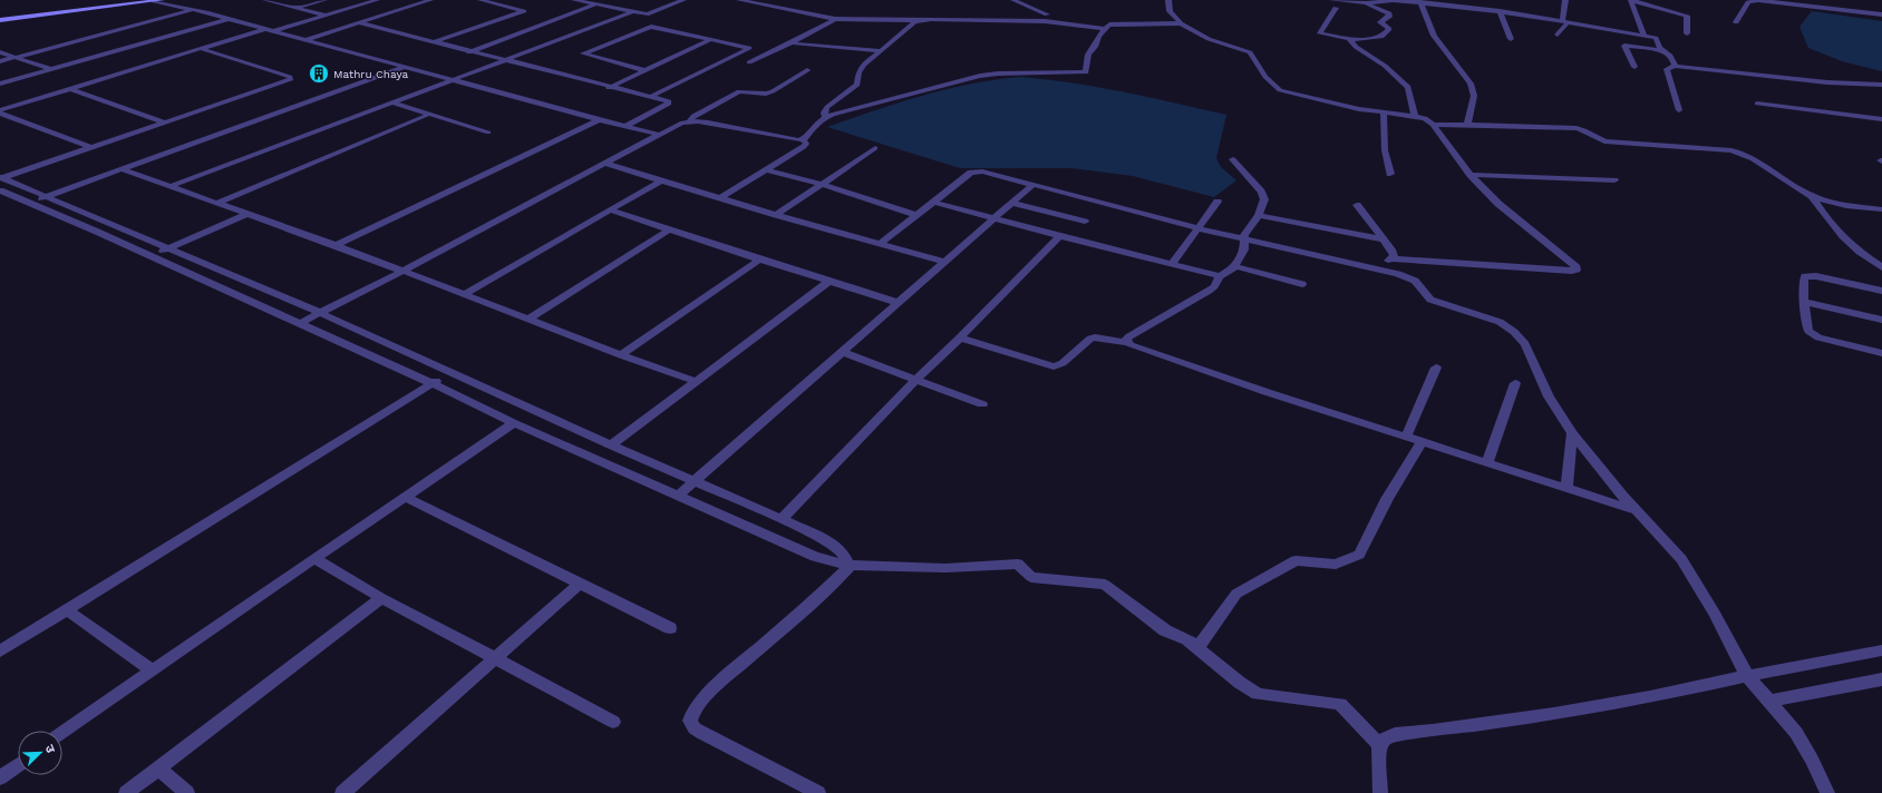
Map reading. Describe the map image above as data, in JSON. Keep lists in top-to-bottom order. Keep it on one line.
{"places":{"building":["Mathru Chaya"]},"north":"top right"}
